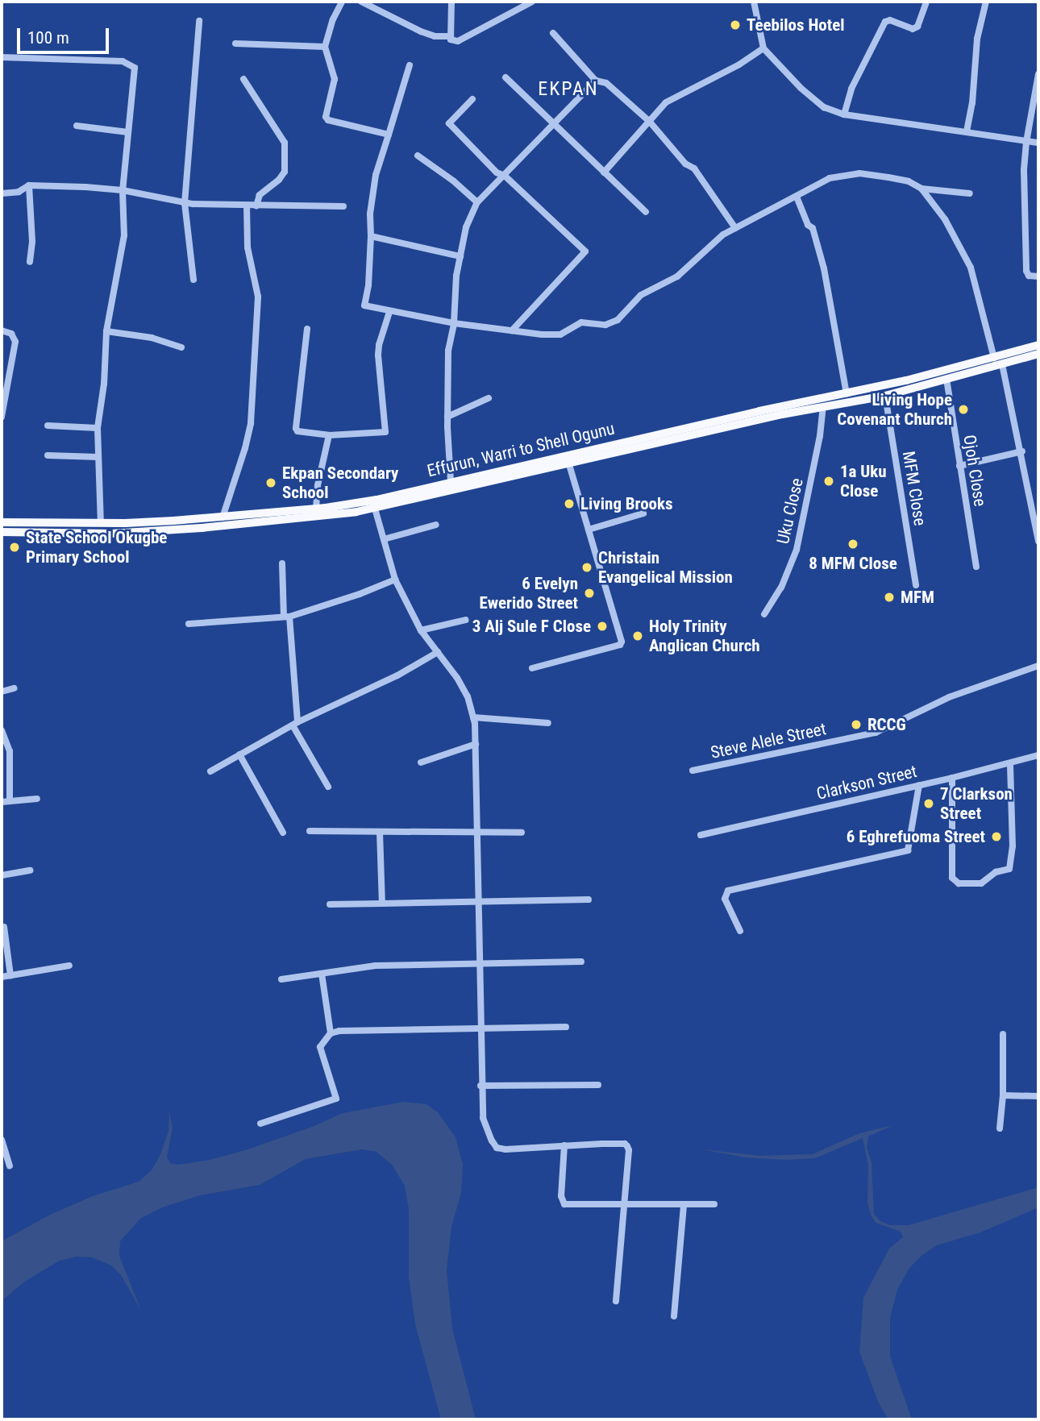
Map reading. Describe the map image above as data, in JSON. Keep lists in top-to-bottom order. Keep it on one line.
{"streets":{"main road":["Effurun, Warri to Shell Ogunu"],"street":["Ojoh Close","MFM Close","Uku Close","Steve Alele Street","Clarkson Street"]},"crossings":[["Effurun, Warri to Shell Ogunu","Ojoh Close"],["Effurun, Warri to Shell Ogunu","MFM Close"],["Effurun, Warri to Shell Ogunu","Uku Close"]],"districts":["EKPAN"],"places":["Teebilos Hotel","Living Hope Covenant Church","1a Uku Close","Ekpan Secondary School","Living Brooks","8 MFM Close","State School Okugbe Primary School","Christain Evangelical Mission","6 Evelyn Ewerido Street","MFM","3 Alj Sule F Close","Holy Trinity Anglican Church","RCCG","7 Clarkson Street","6 Eghrefuoma Street"],"scale_bar":"100 m"}
